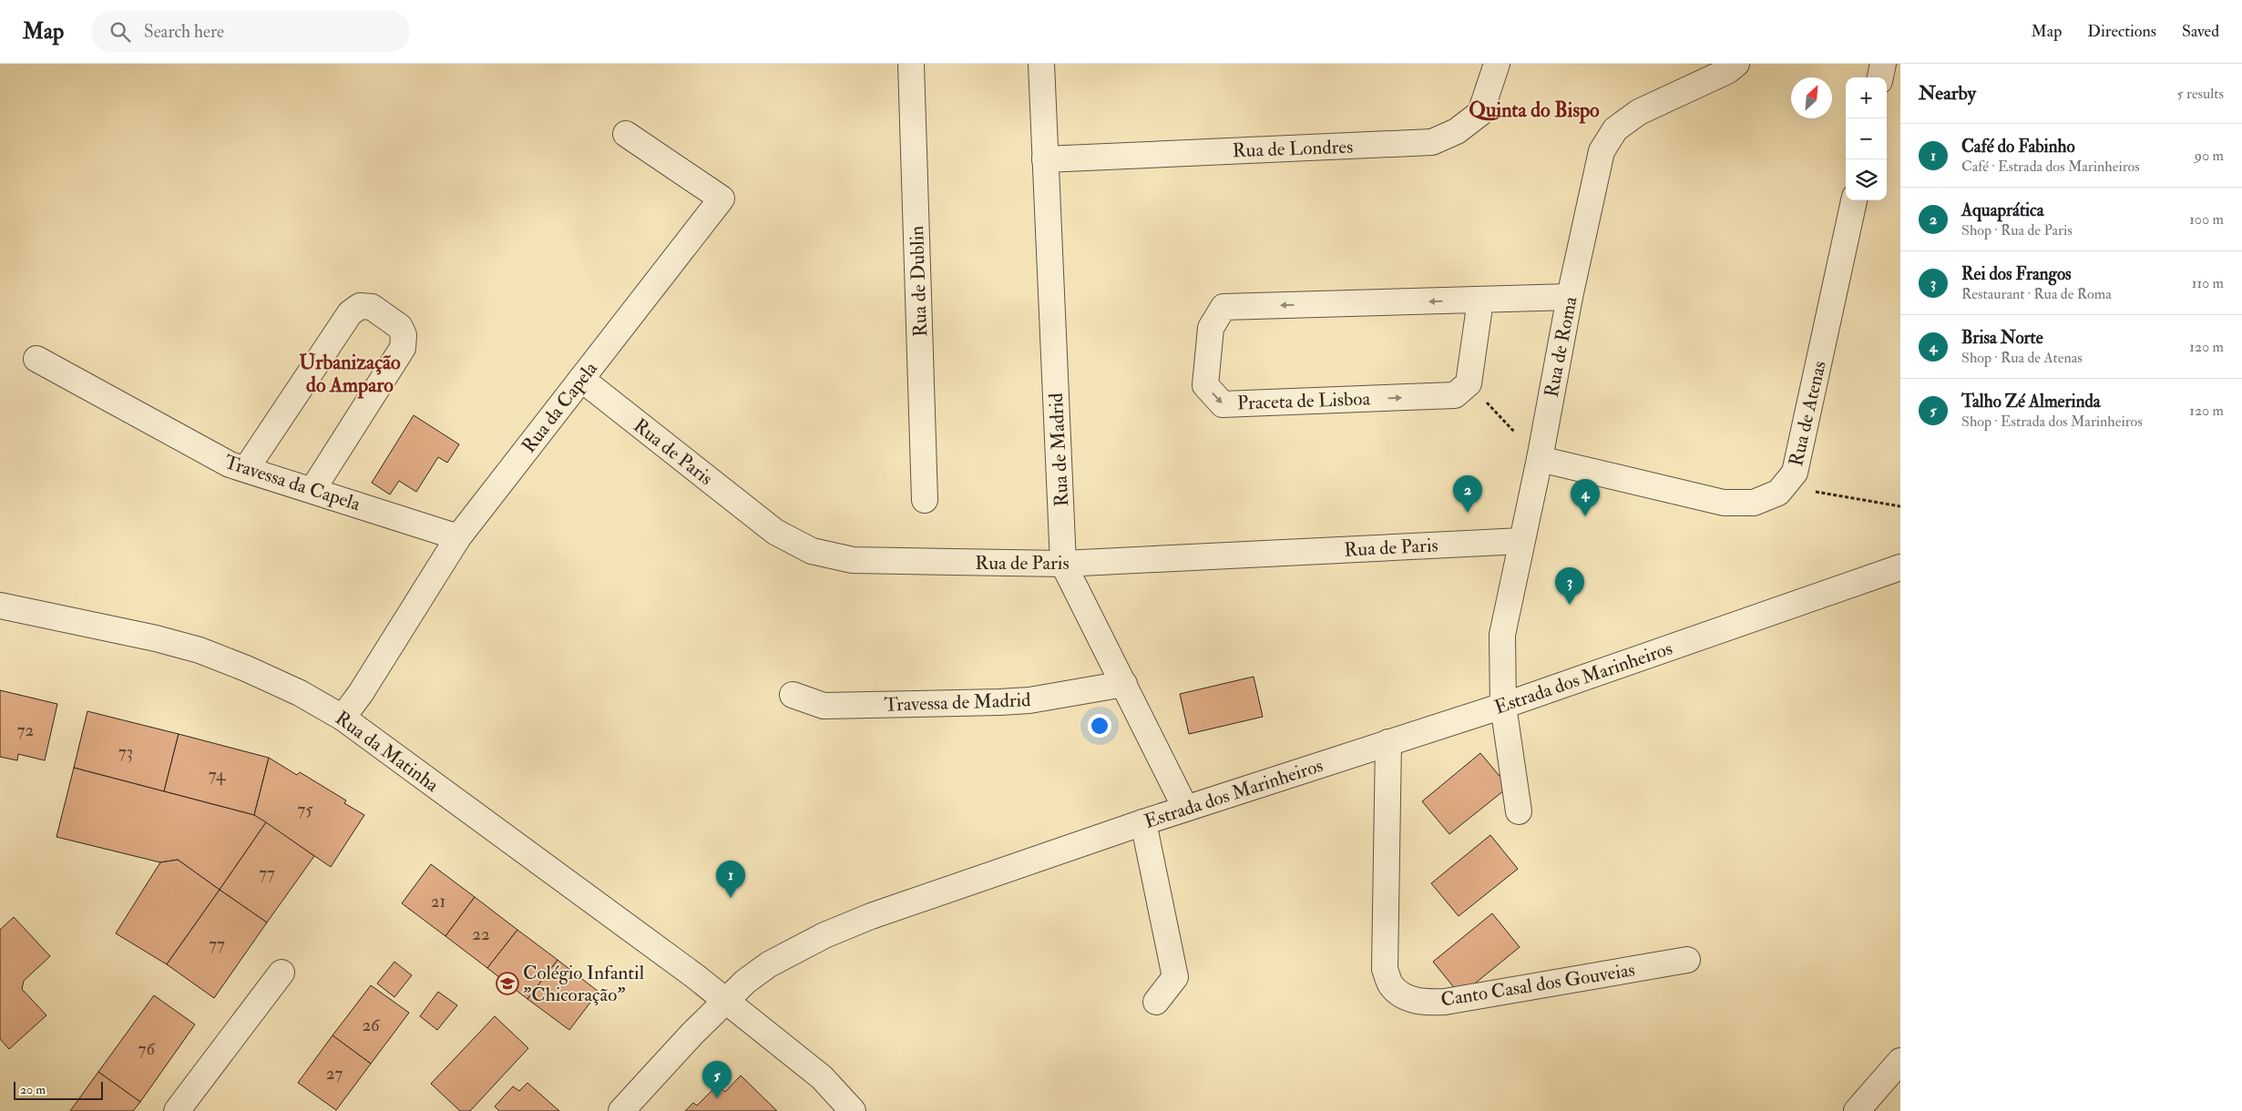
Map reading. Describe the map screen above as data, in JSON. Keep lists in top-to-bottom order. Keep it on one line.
{"streets":{"street":["Rua de Londres","Rua de Dublin","Rua de Roma","Praceta de Lisboa","Rua da Capela","Rua de Atenas","Rua de Madrid","Rua de Paris","Travessa da Capela","Estrada dos Marinheiros","Travessa de Madrid","Rua da Matinha","Canto Casal dos Gouveias"]},"crossings":[["Rua de Londres","Rua de Madrid"],["Rua de Roma","Praceta de Lisboa"],["Rua de Roma","Rua de Atenas"],["Rua de Roma","Rua de Paris"],["Rua de Roma","Estrada dos Marinheiros"],["Rua da Capela","Rua de Paris"],["Rua da Capela","Travessa da Capela"],["Rua da Capela","Rua da Matinha"],["Rua de Madrid","Rua de Paris"],["Rua de Madrid","Estrada dos Marinheiros"],["Rua de Madrid","Travessa de Madrid"],["Estrada dos Marinheiros","Rua da Matinha"],["Estrada dos Marinheiros","Canto Casal dos Gouveias"]],"districts":["Quinta do Bispo","Urbanização do Amparo"],"places":{"school or university":["Colégio Infantil \"Chicoração\""]},"house_numbers":["72","73","74","75","77","21","22","77","26","76","27"],"scale_bar":"20 m","north":"top right","page":{"header":"Map","search":"Search here","nav":["Map","Directions","Saved"],"heading":["Nearby","5 results"],"map_buttons":["+","−"],"list":[{"mark":"1","name":"Café do Fabinho","note":"Café · Estrada dos Marinheiros","value":"90 m"},{"mark":"2","name":"Aquaprática","note":"Shop · Rua de Paris","value":"100 m"},{"mark":"3","name":"Rei dos Frangos","note":"Restaurant · Rua de Roma","value":"110 m"},{"mark":"4","name":"Brisa Norte","note":"Shop · Rua de Atenas","value":"120 m"},{"mark":"5","name":"Talho Zé Almerinda","note":"Shop · Estrada dos Marinheiros","value":"120 m"}],"pins":["2","4","3","1","5"],"scale":"20 m"}}
